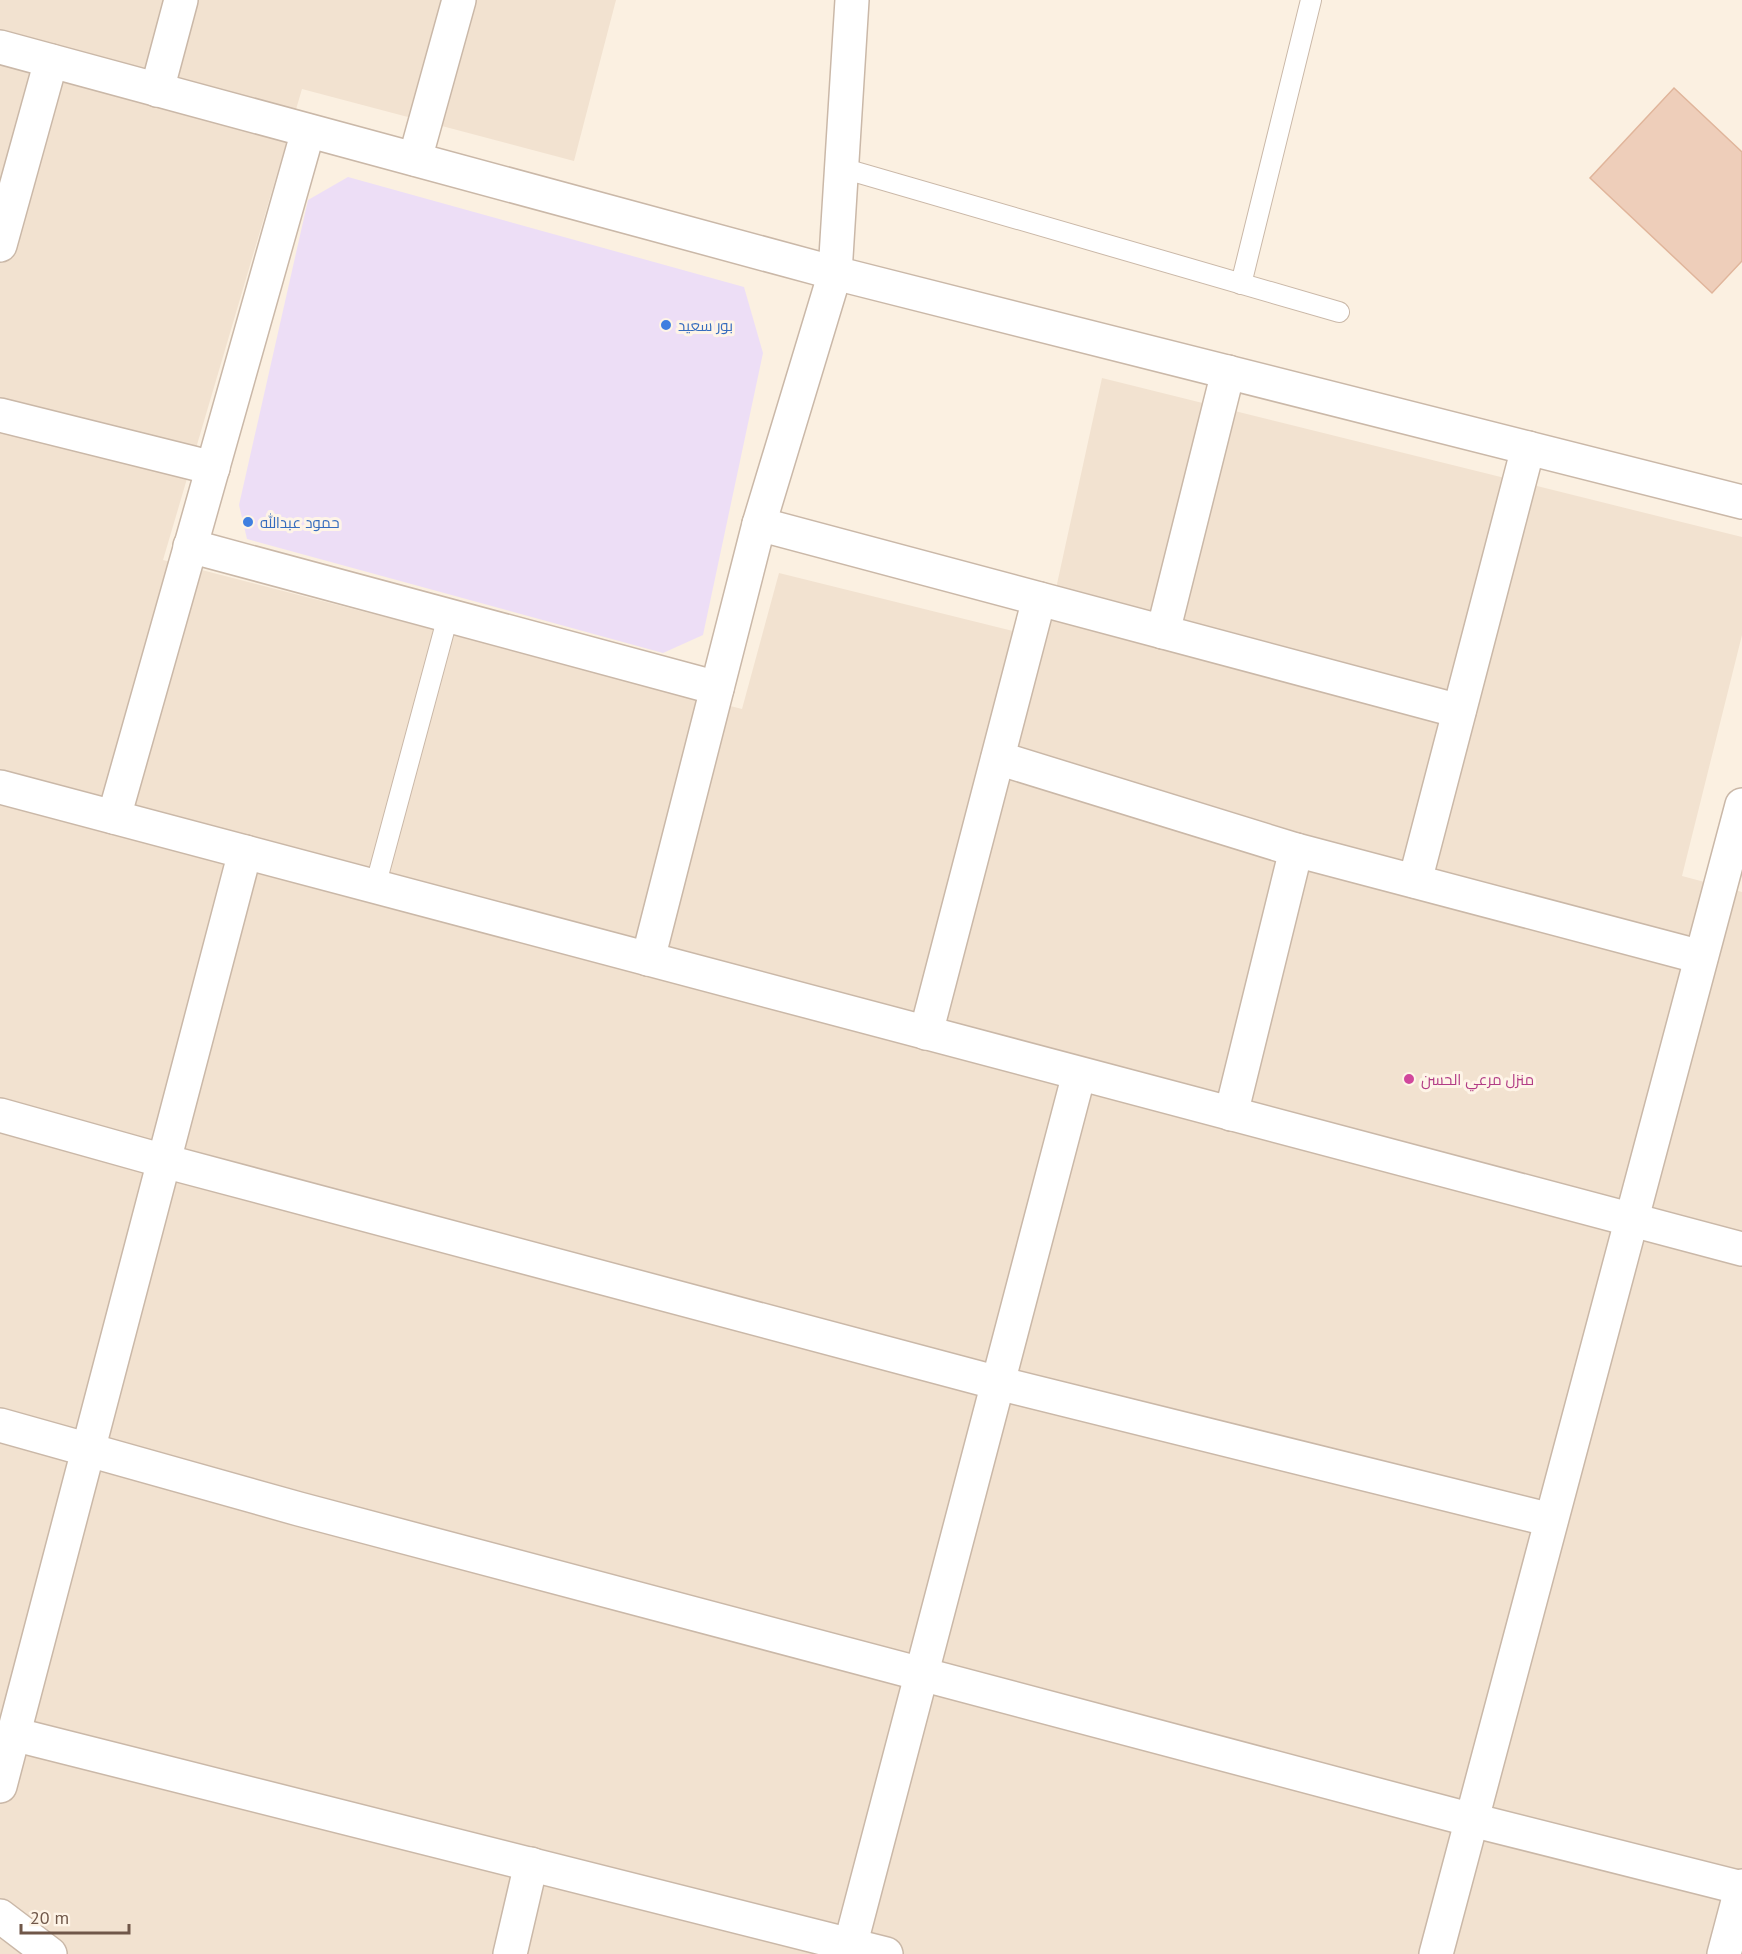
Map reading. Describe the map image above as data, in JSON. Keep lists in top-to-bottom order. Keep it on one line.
{"places":["بور سعيد","حمود عبدالله","منزل مرعي الحسن"],"scale_bar":"20 m"}
